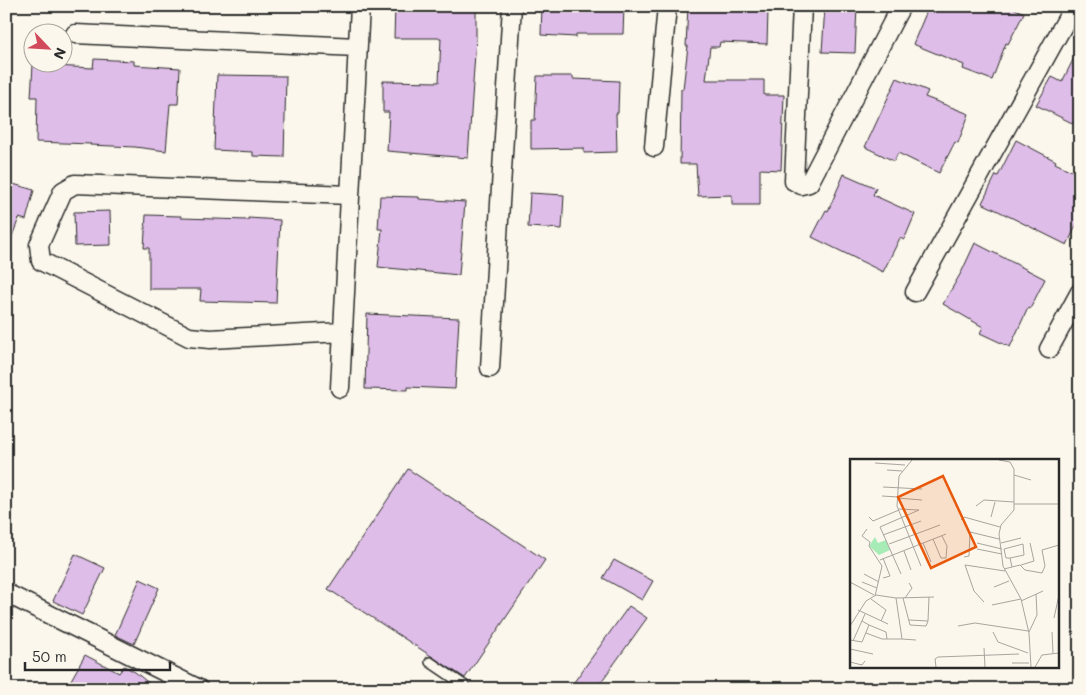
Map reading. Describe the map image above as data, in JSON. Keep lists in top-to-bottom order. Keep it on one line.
{"scale_bar":"50 m","north":"bottom right"}
